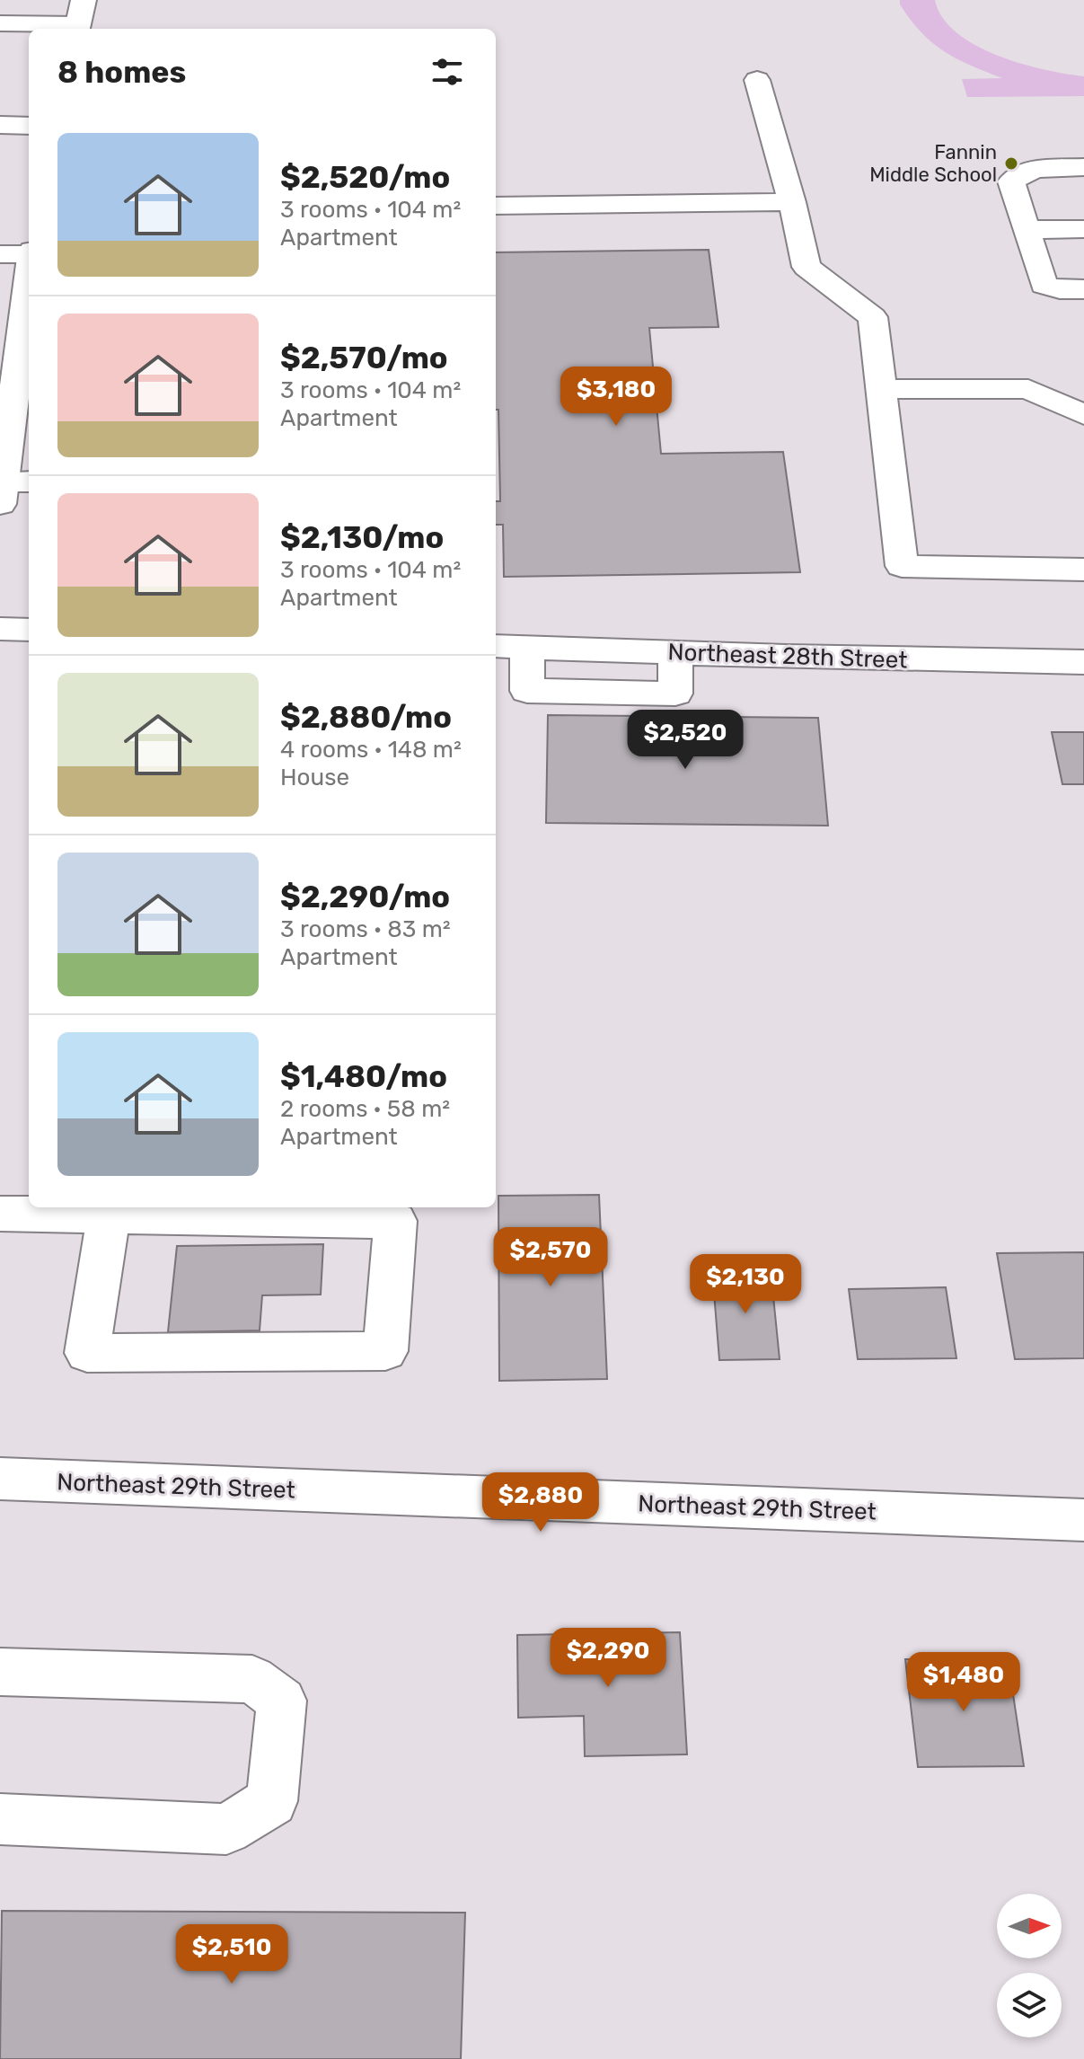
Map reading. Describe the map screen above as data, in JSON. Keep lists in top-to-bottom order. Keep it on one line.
{"streets":{"street":["Northeast 28th Street","Northeast 29th Street"]},"places":["Fannin Middle School"],"north":"right","page":{"heading":"8 homes","list":[{"name":"$2,520/mo","note":"3 rooms · 104 m² · Apartment"},{"name":"$2,570/mo","note":"3 rooms · 104 m² · Apartment"},{"name":"$2,130/mo","note":"3 rooms · 104 m² · Apartment"},{"name":"$2,880/mo","note":"4 rooms · 148 m² · House"},{"name":"$2,290/mo","note":"3 rooms · 83 m² · Apartment"},{"name":"$1,480/mo","note":"2 rooms · 58 m² · Apartment"}],"price":["$3,180","$2,520","$2,570","$2,130","$2,880","$2,290","$1,480","$2,510"]}}
